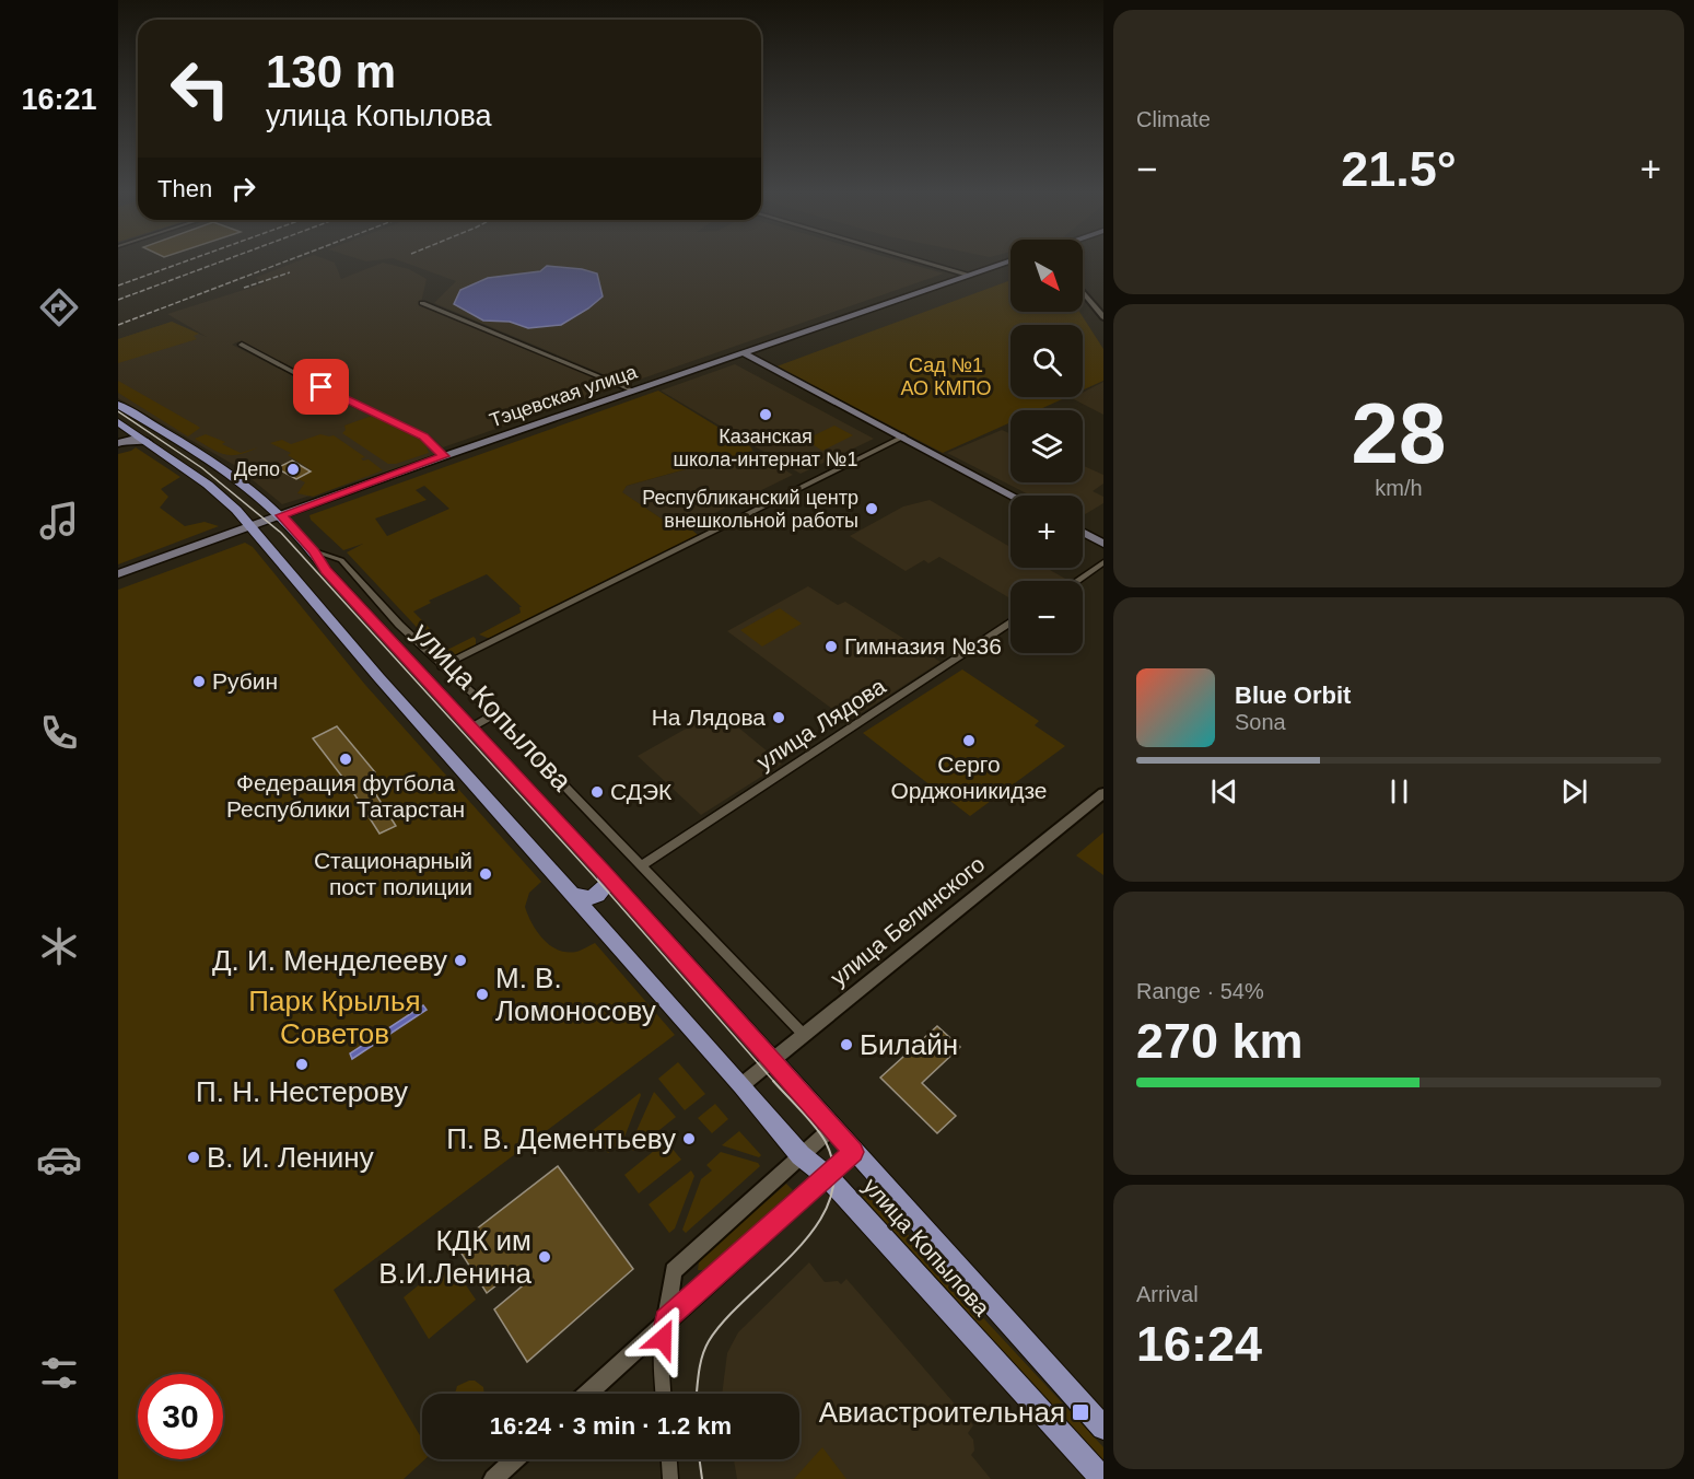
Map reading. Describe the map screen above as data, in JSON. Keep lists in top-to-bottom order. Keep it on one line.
{"streets":{"main road":["Тэцевская улица","улица Копылова"],"street":["улица Лядова","улица Белинского"]},"crossings":[["Тэцевская улица","улица Копылова"],["улица Копылова","улица Лядова"],["улица Копылова","улица Белинского"]],"parks":["Сад №1 АО КМПО","Парк Крылья Советов"],"places":{"other":["Казанская школа-интернат №1","Депо","Республиканский центр внешкольной работы","Гимназия №36","Рубин","На Лядова","Серго Орджоникидзе","Федерация футбола Республики Татарстан","СДЭК","Стационарный пост полиции","Д. И. Менделееву","М. В. Ломоносову","Билайн","П. Н. Нестерову","П. В. Дементьеву","В. И. Ленину","КДК им В.И.Ленина"],"transit":["Авиастроительная"]},"north":"bottom right","page":{"tabs":"16:21","tile":["Climate",["28","km/h"],["Range · 54%","270 km"],["Arrival","16:24"]],"turn":["130 m","улица Копылова"],"heat":["−","21.5°","+"],"then":"Then","map_buttons":["+","−"],"song":["Blue Orbit","Sona"],"limit":"30","trip":"16:24 · 3 min · 1.2 km"}}
